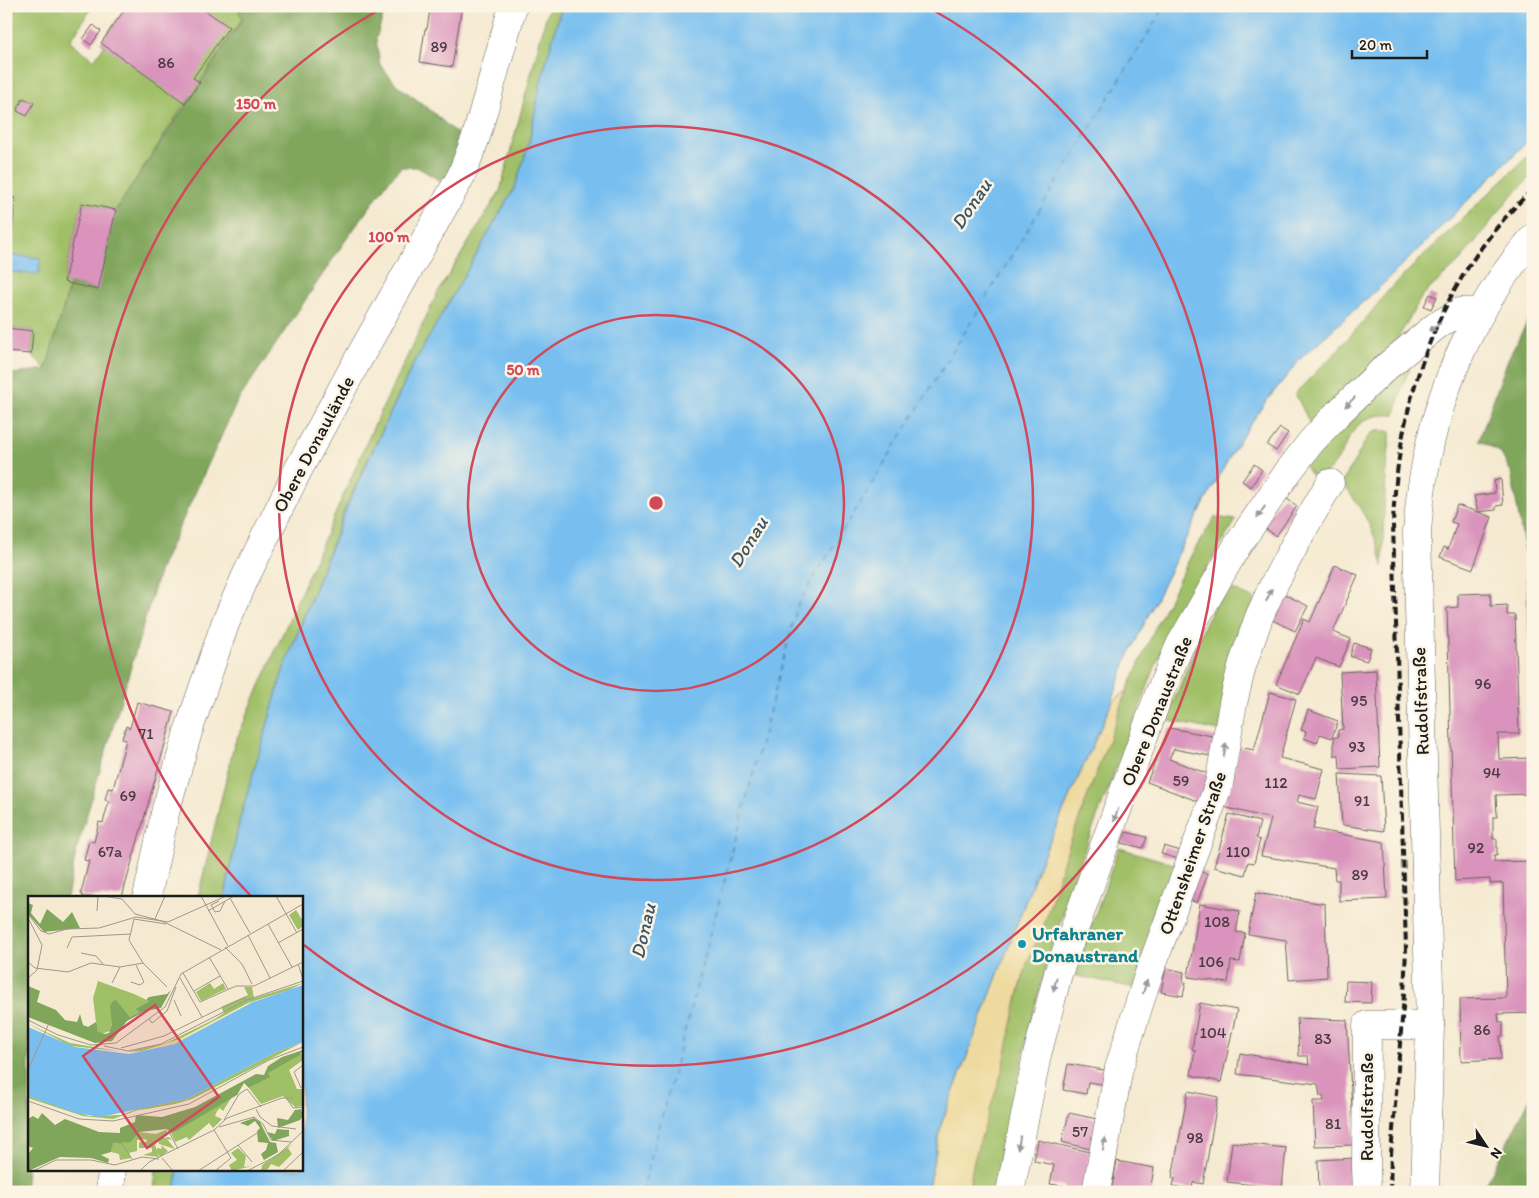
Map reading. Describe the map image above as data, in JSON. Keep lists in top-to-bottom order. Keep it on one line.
{"streets":{"street":["Obere Donaulände","Rudolfstraße","Obere Donaustraße","Ottensheimer Straße"]},"crossings":[["Rudolfstraße","Obere Donaustraße"],["Obere Donaustraße","Ottensheimer Straße"]],"one_way":["Obere Donaustraße","Ottensheimer Straße"],"water":["Donau"],"places":["Urfahraner Donaustrand"],"house_numbers":["89","86","96","95","71","93","94","59","112","69","91","92","67a","110","89","108","106","86","104","83","81","57","98"],"scale_bar":"20 m","north":"bottom right","rings":["150 m","100 m","50 m"]}
